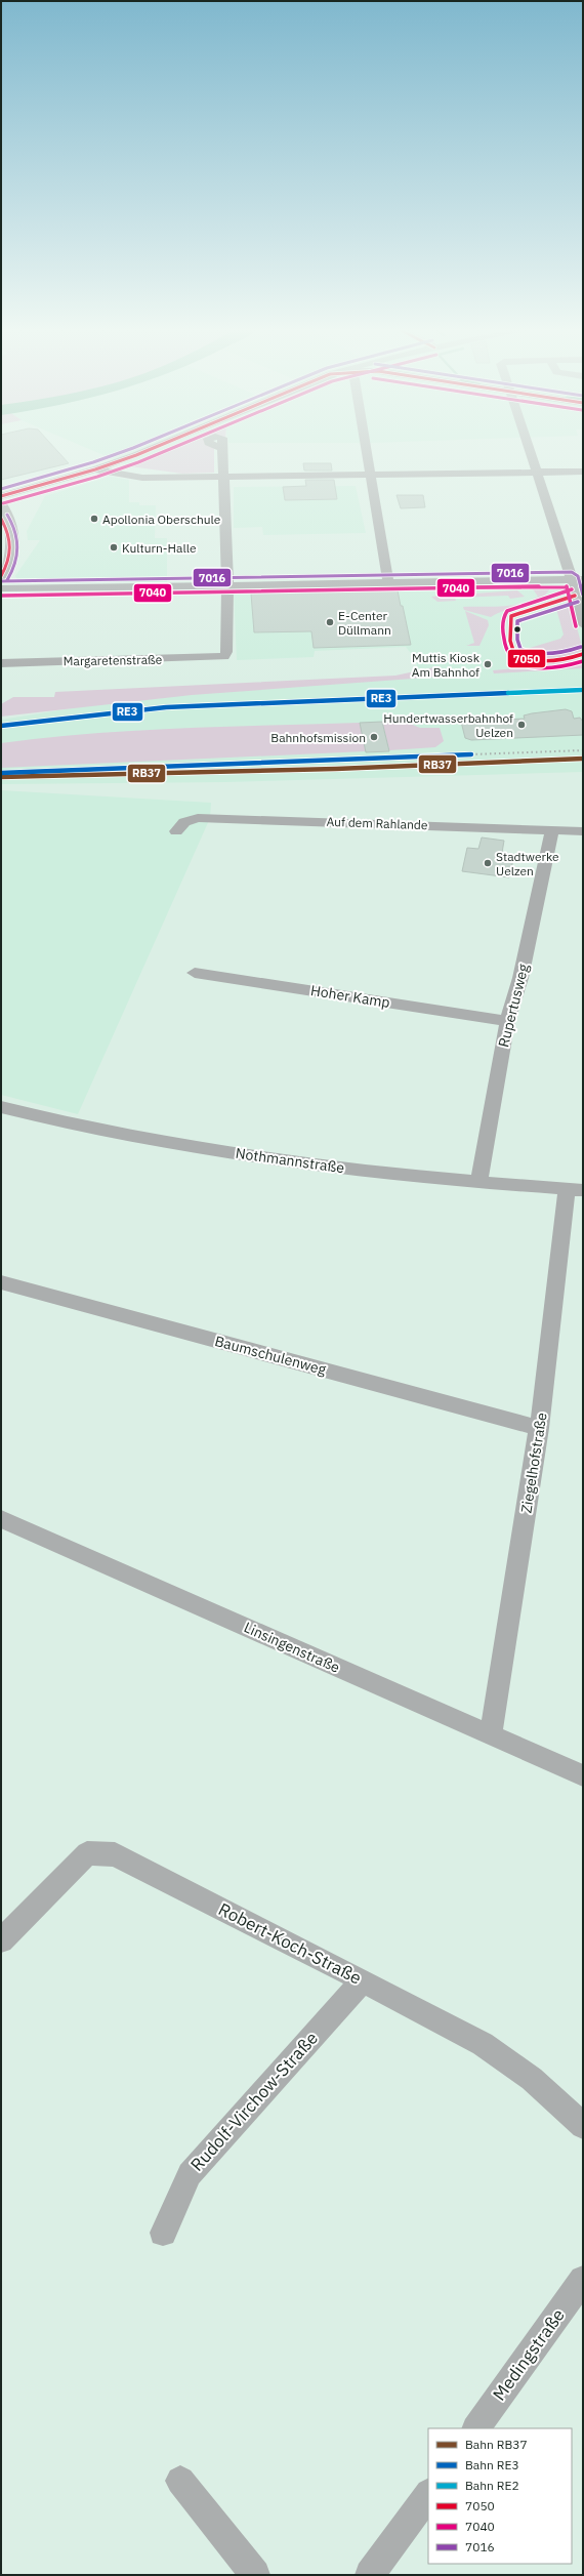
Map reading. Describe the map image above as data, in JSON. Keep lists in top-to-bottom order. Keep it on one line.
{"streets":{"street":["Margaretenstraße","Auf dem Rahlande","Hoher Kamp","Rupertusweg","Nothmannstraße","Baumschulenweg","Ziegelhofstraße","Linsingenstraße","Robert-Koch-Straße","Rudolf-Virchow-Straße","Medingstraße"]},"crossings":[["Auf dem Rahlande","Rupertusweg"],["Hoher Kamp","Rupertusweg"],["Rupertusweg","Nothmannstraße"],["Nothmannstraße","Ziegelhofstraße"],["Baumschulenweg","Ziegelhofstraße"],["Ziegelhofstraße","Linsingenstraße"],["Robert-Koch-Straße","Rudolf-Virchow-Straße"]],"places":["Apollonia Oberschule","Kulturn-Halle","E-Center Düllmann","Muttis Kiosk Am Bahnhof","Hundertwasserbahnhof Uelzen","Bahnhofsmission","Stadtwerke Uelzen"],"lines":["transit line 7050","transit line 7040","transit line 7016","rail line RE2","rail line RE3","rail line RB37"],"legend":["Bahn RB37","Bahn RE3","Bahn RE2","7050","7040","7016"]}
